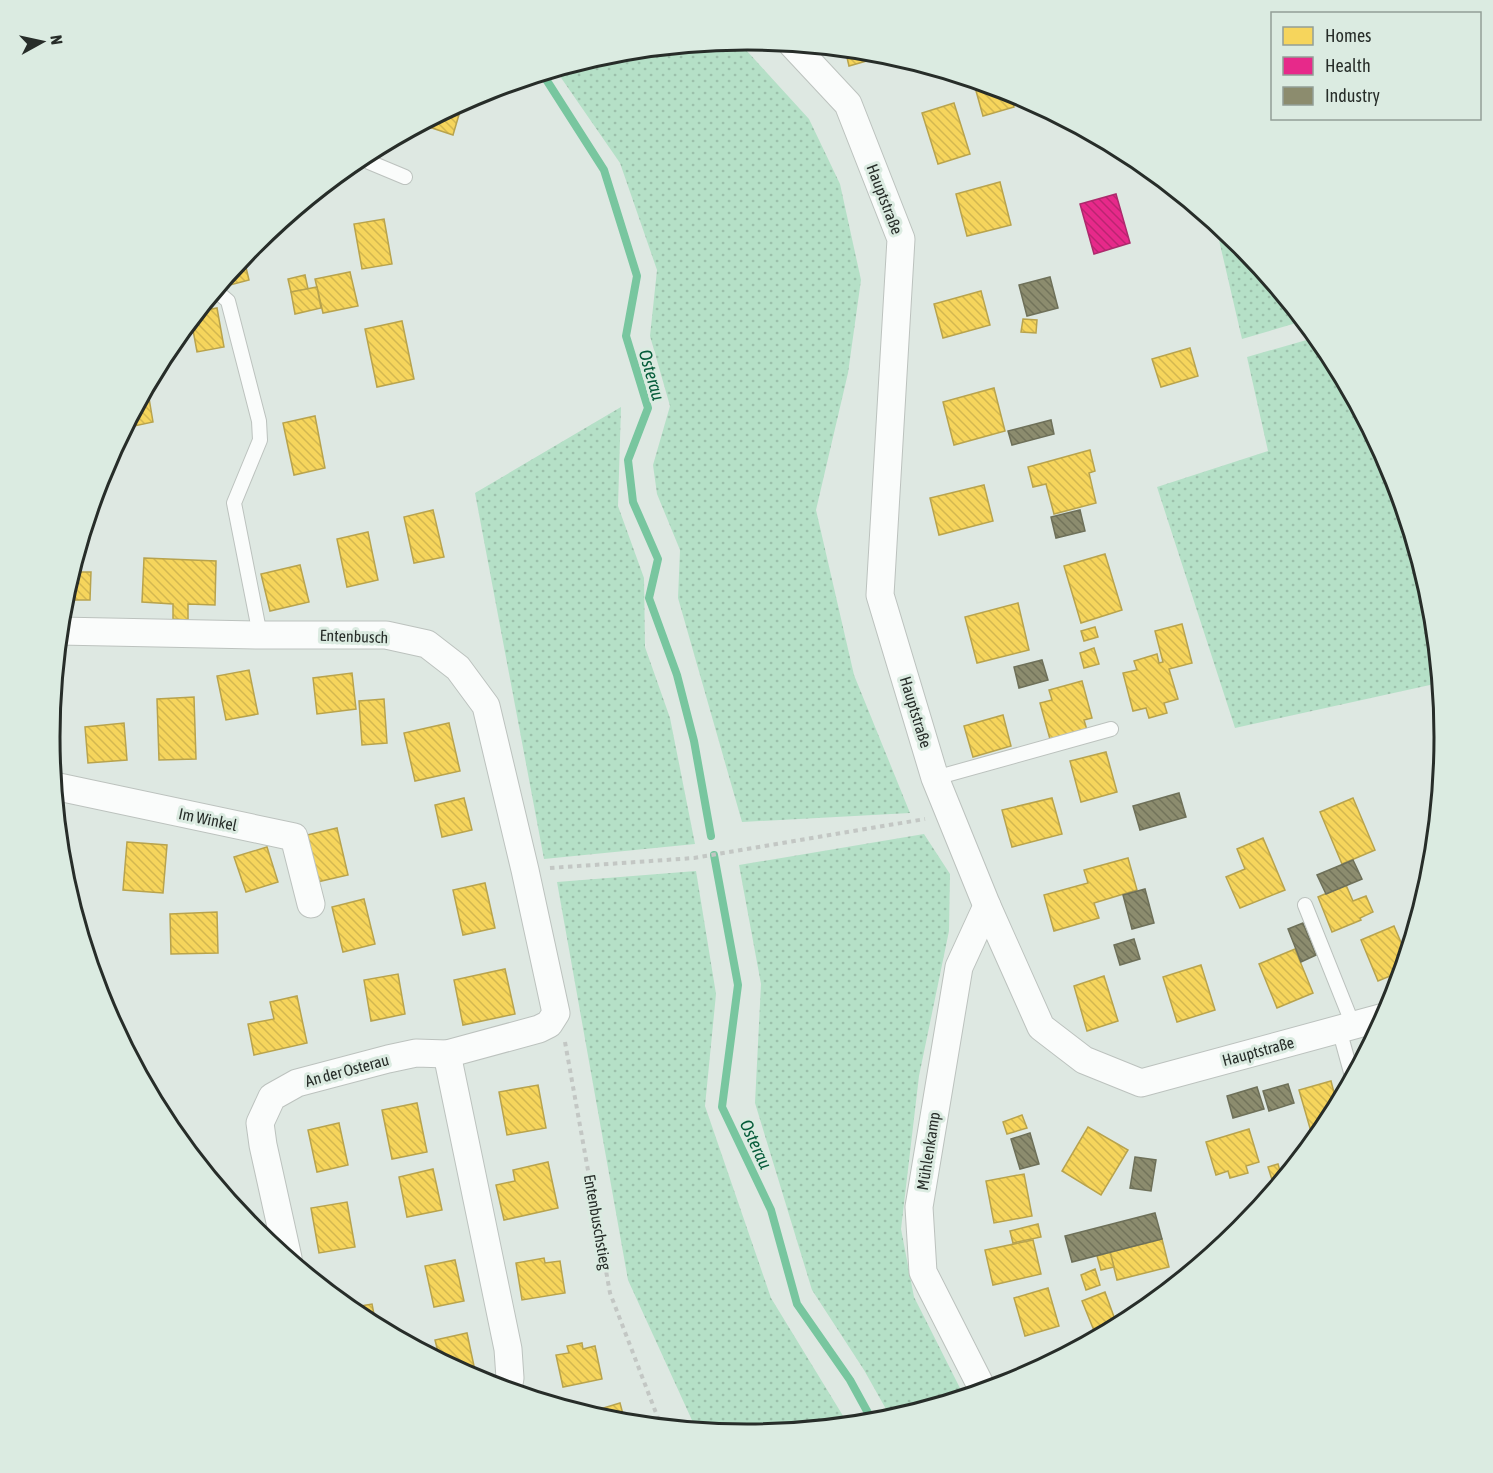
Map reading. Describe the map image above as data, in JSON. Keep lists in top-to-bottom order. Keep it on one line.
{"streets":{"street":["Hauptstraße","Entenbusch","Im Winkel","An der Osterau","Mühlenkamp"],"path":["Entenbuschstieg"]},"crossings":[["Hauptstraße","Mühlenkamp"],["Entenbusch","An der Osterau"],["Entenbusch","Entenbuschstieg"],["An der Osterau","Entenbuschstieg"]],"water":["Osterau"],"legend":["Homes","Health","Industry"],"north":"right"}
